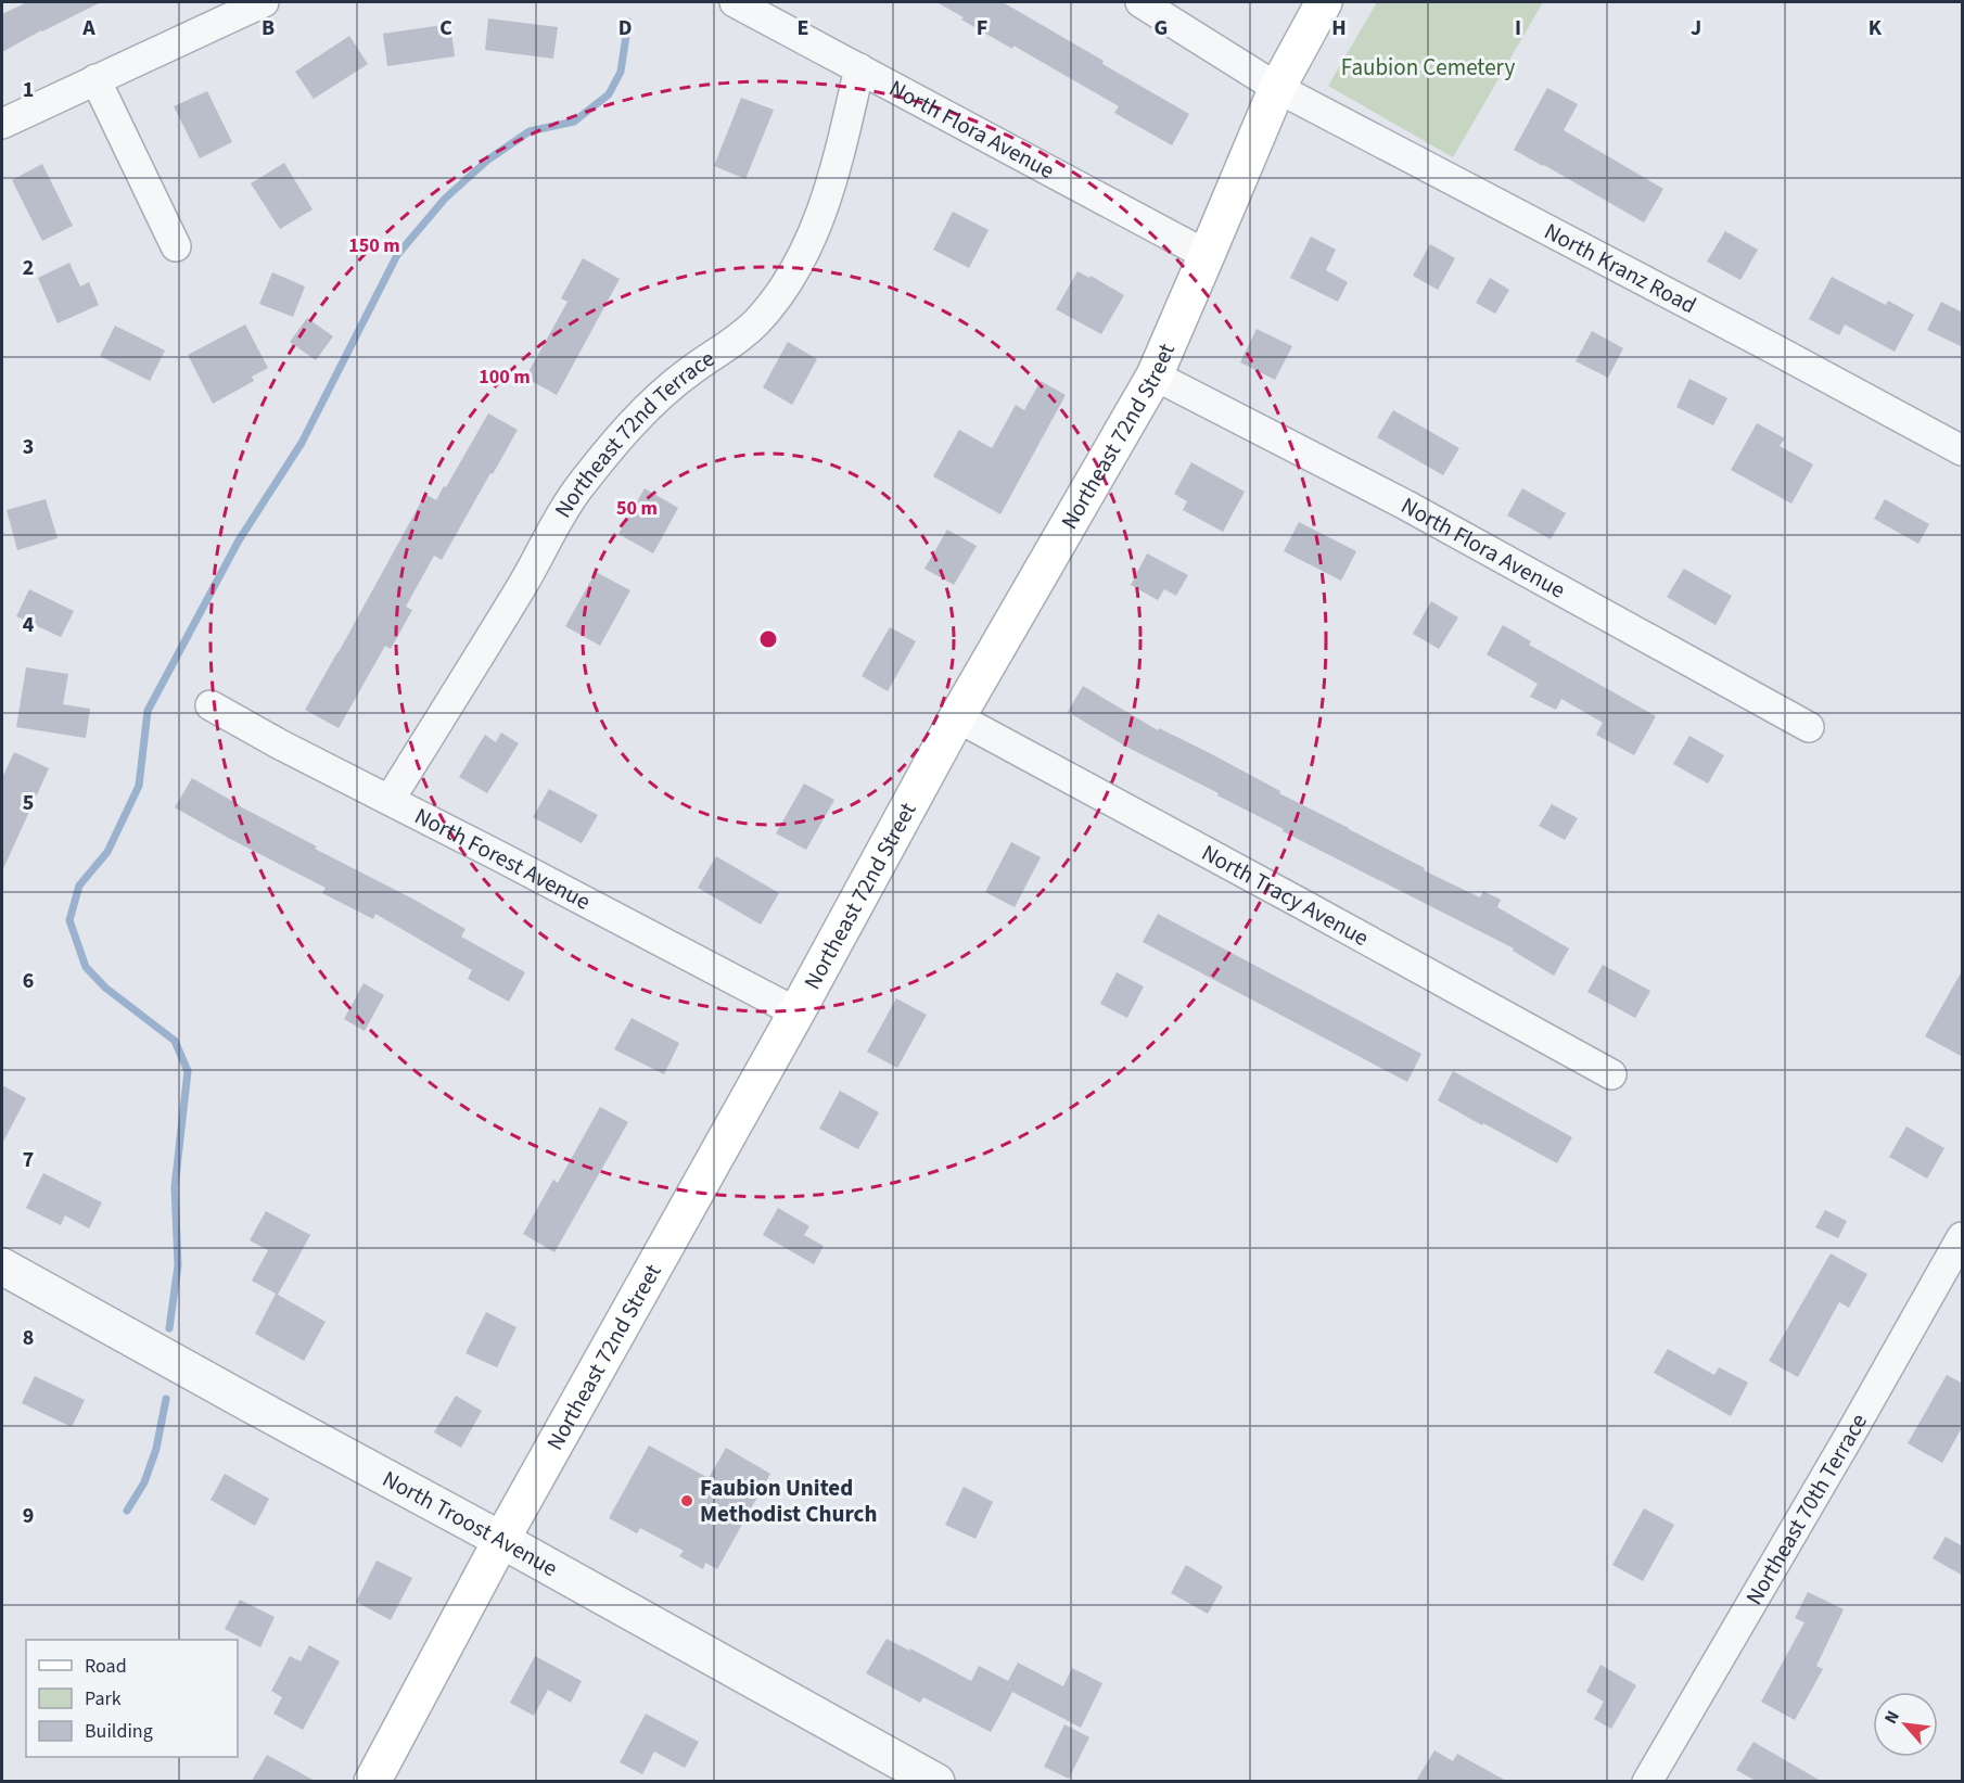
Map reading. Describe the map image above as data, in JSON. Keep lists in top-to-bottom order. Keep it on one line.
{"streets":{"main road":["Northeast 72nd Street"],"street":["North Flora Avenue","North Kranz Road","Northeast 72nd Terrace","North Forest Avenue","North Tracy Avenue","Northeast 70th Terrace","North Troost Avenue"]},"crossings":[["North Flora Avenue","Northeast 72nd Street"],["North Flora Avenue","Northeast 72nd Terrace"],["North Kranz Road","Northeast 72nd Street"],["Northeast 72nd Street","North Forest Avenue"],["Northeast 72nd Street","North Tracy Avenue"],["Northeast 72nd Street","North Troost Avenue"],["Northeast 72nd Terrace","North Forest Avenue"]],"parks":["Faubion Cemetery"],"places":["Faubion United Methodist Church"],"legend":["Road","Park","Building"],"north":"top left","grid":{"columns":["A","B","C","D","E","F","G","H","I","J","K"],"rows":["1","2","3","4","5","6","7","8","9"]},"rings":["150 m","100 m","50 m"]}
